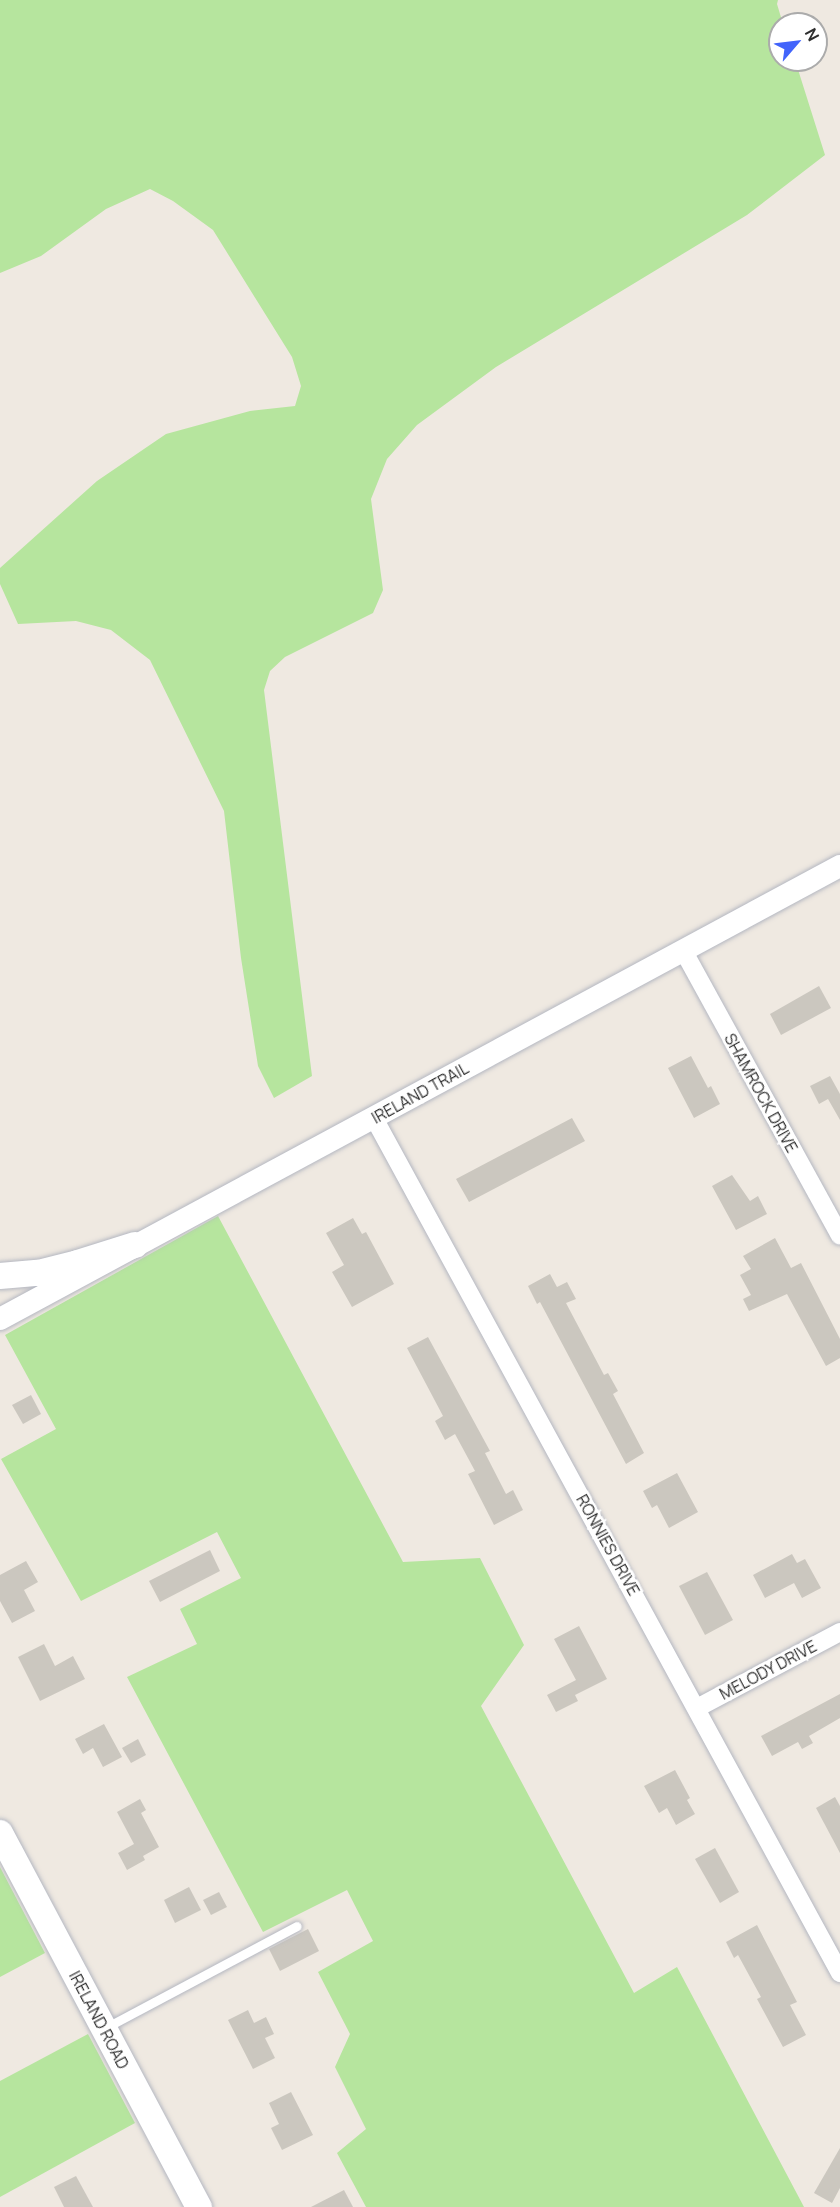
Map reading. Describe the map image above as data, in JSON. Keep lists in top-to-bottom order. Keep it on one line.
{"streets":{"main road":["IRELAND ROAD"],"street":["IRELAND TRAIL","SHAMROCK DRIVE","RONNIES DRIVE","MELODY DRIVE"]},"crossings":[["IRELAND TRAIL","SHAMROCK DRIVE"],["IRELAND TRAIL","RONNIES DRIVE"],["RONNIES DRIVE","MELODY DRIVE"]],"north":"top right"}
